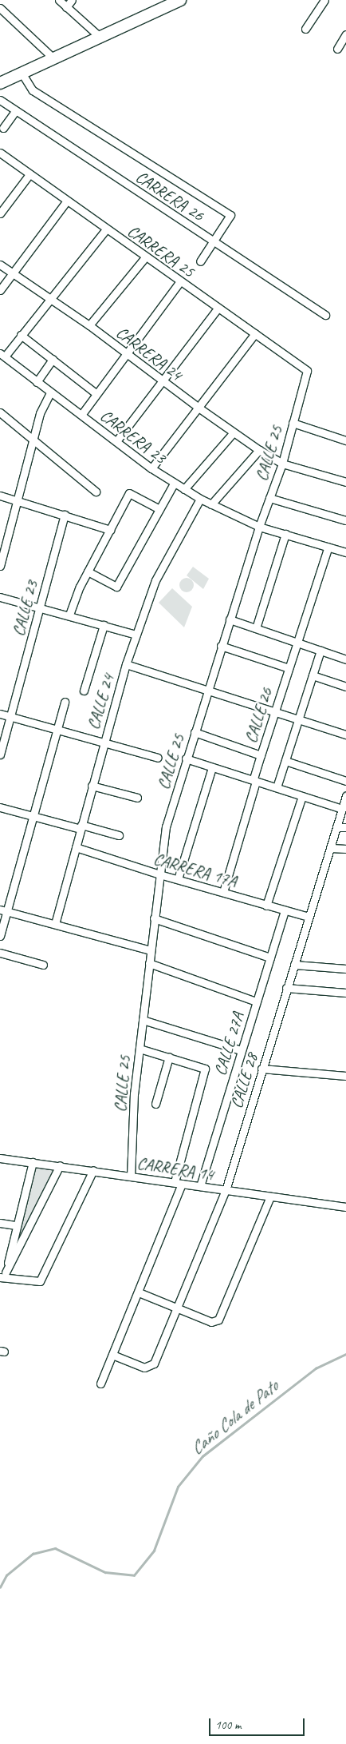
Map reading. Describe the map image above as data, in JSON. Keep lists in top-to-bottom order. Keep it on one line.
{"streets":{"street":["CARRERA 26","CARRERA 25","CARRERA 24","CARRERA 23","CALLE 25","CALLE 23","CALLE 24","CALLE 26","CARRERA 17A","CALLE 27A","CALLE 28","CARRERA 14"]},"crossings":[["CARRERA 25","CALLE 25"],["CARRERA 24","CALLE 25"],["CARRERA 23","CALLE 25"],["CARRERA 23","CALLE 24"],["CALLE 25","CARRERA 17A"],["CALLE 25","CARRERA 14"],["CALLE 24","CARRERA 17A"],["CALLE 26","CARRERA 17A"],["CARRERA 17A","CALLE 27A"],["CARRERA 17A","CALLE 28"],["CALLE 27A","CARRERA 14"],["CALLE 28","CARRERA 14"]],"water":["Caño Cola de Pato"],"scale_bar":"100 m"}
